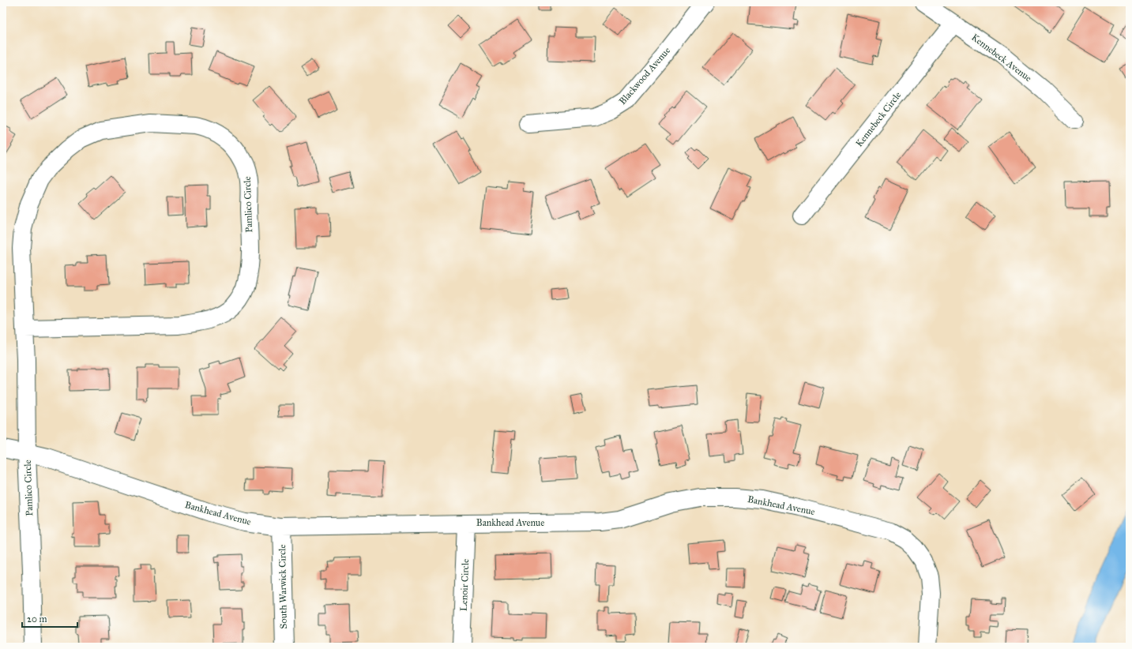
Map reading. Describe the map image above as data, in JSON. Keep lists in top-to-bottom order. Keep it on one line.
{"streets":{"street":["Kennebeck Avenue","Blackwood Avenue","Kennebeck Circle","Pamlico Circle","Bankhead Avenue","Lenoir Circle","South Warwick Circle"]},"crossings":[["Kennebeck Avenue","Kennebeck Circle"],["Pamlico Circle","Bankhead Avenue"],["Bankhead Avenue","Lenoir Circle"],["Bankhead Avenue","South Warwick Circle"]],"scale_bar":"20 m"}
